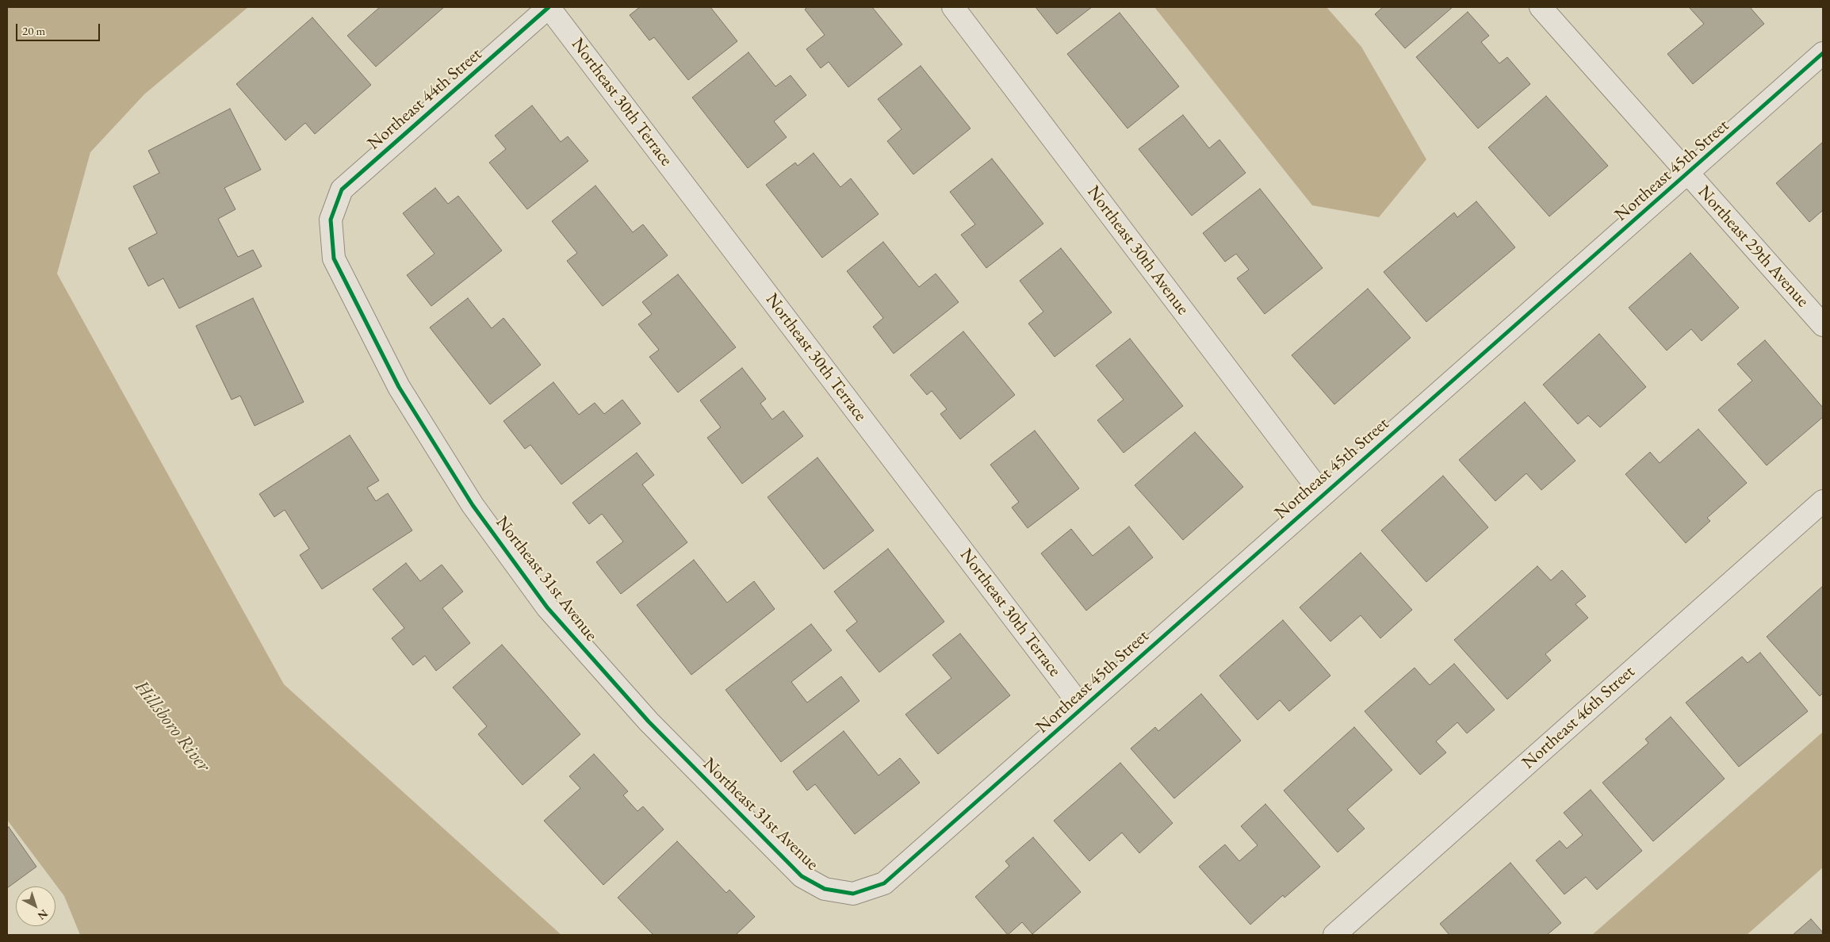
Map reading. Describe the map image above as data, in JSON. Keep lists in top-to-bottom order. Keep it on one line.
{"streets":{"street":["Northeast 44th Street","Northeast 30th Terrace","Northeast 45th Street","Northeast 29th Avenue","Northeast 30th Avenue","Northeast 31st Avenue","Northeast 46th Street"]},"crossings":[["Northeast 44th Street","Northeast 30th Terrace"],["Northeast 44th Street","Northeast 31st Avenue"],["Northeast 30th Terrace","Northeast 45th Street"],["Northeast 45th Street","Northeast 29th Avenue"],["Northeast 45th Street","Northeast 30th Avenue"],["Northeast 45th Street","Northeast 31st Avenue"]],"water":["Hillsboro River"],"scale_bar":"20 m","north":"bottom right"}
